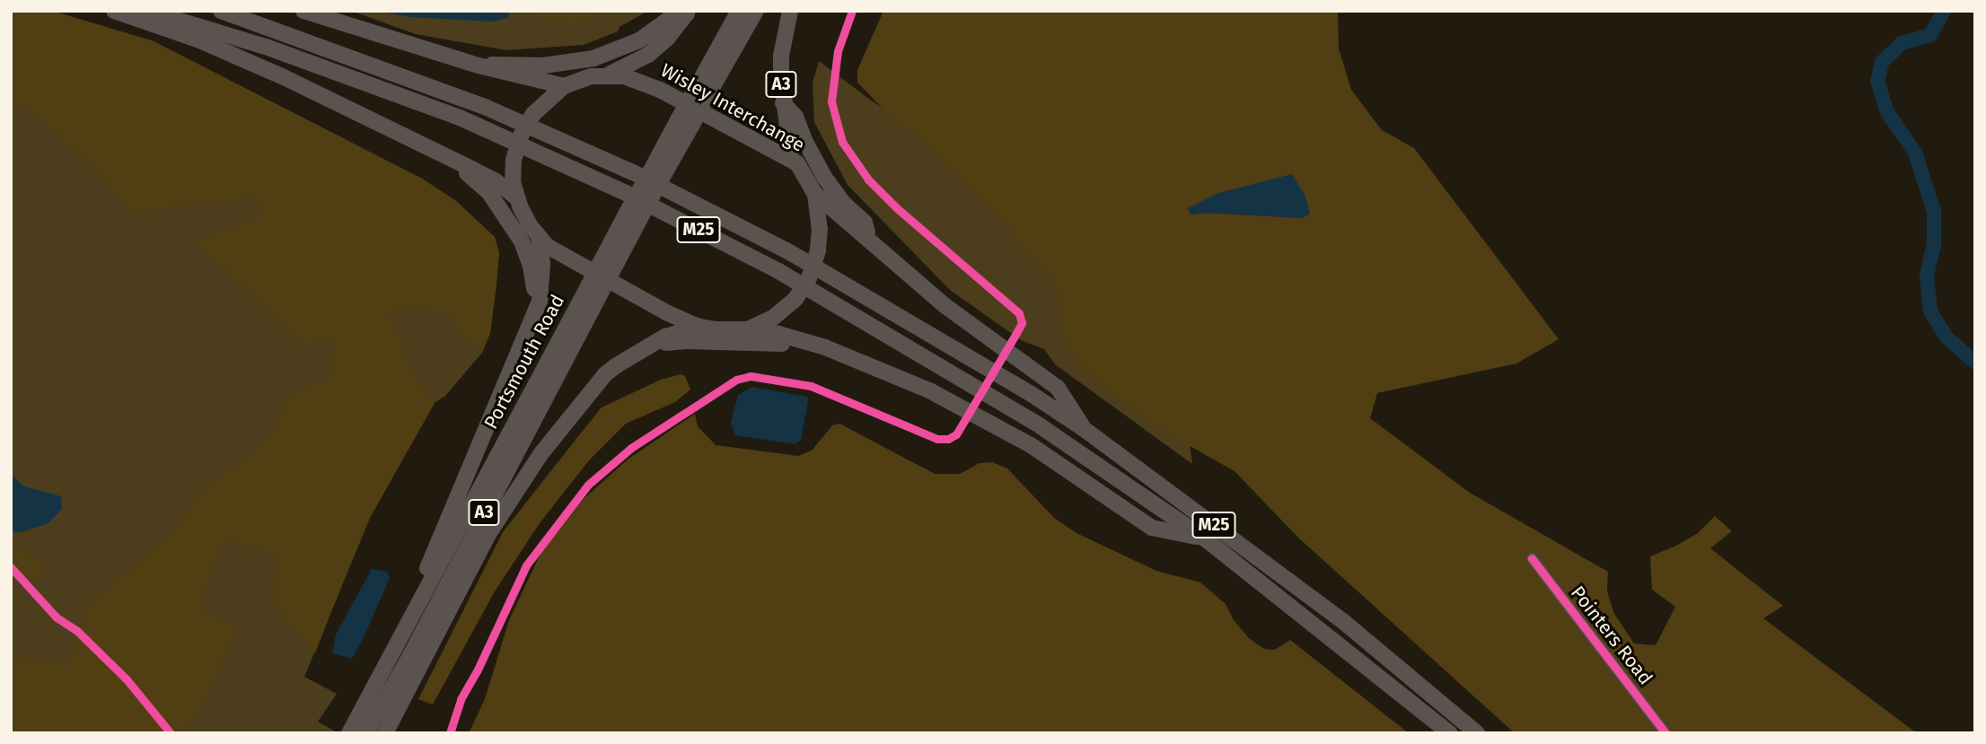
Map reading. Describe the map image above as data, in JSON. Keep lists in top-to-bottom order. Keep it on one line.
{"streets":{"highway":["A3","Wisley Interchange","M25","Portsmouth Road"],"street":["Pointers Road"]},"crossings":[["A3","Wisley Interchange"],["A3","M25"],["A3","Portsmouth Road"],["Wisley Interchange","M25"]]}
